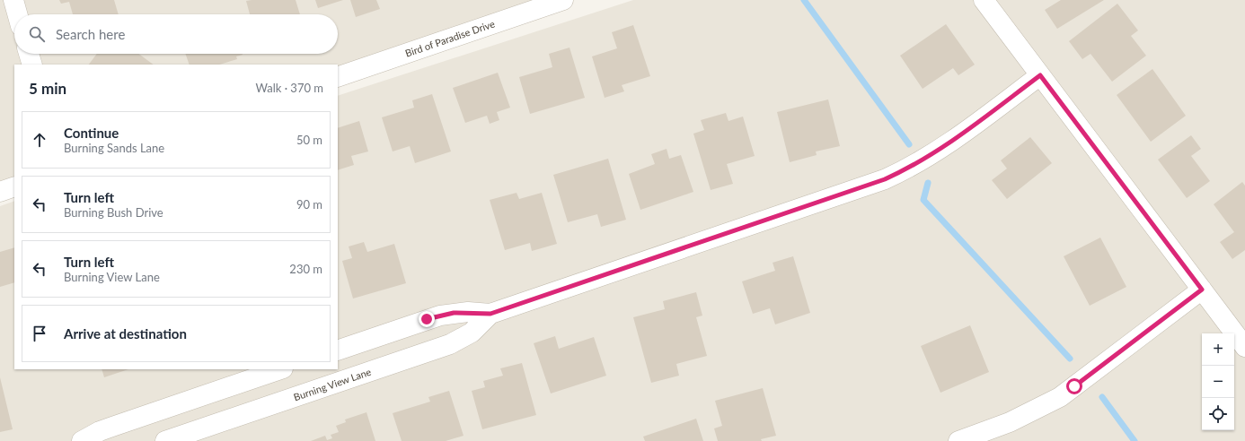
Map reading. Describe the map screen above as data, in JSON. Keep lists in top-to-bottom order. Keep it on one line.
{"streets":{"street":["Bird of Paradise Drive","Burning View Lane"]},"page":{"search":"Search here","heading":["5 min","Walk · 370 m"],"list":[["Continue","Burning Sands Lane","50 m"],["Turn left","Burning Bush Drive","90 m"],["Turn left","Burning View Lane","230 m"],"Arrive at destination"],"map_buttons":["+","−"]}}
